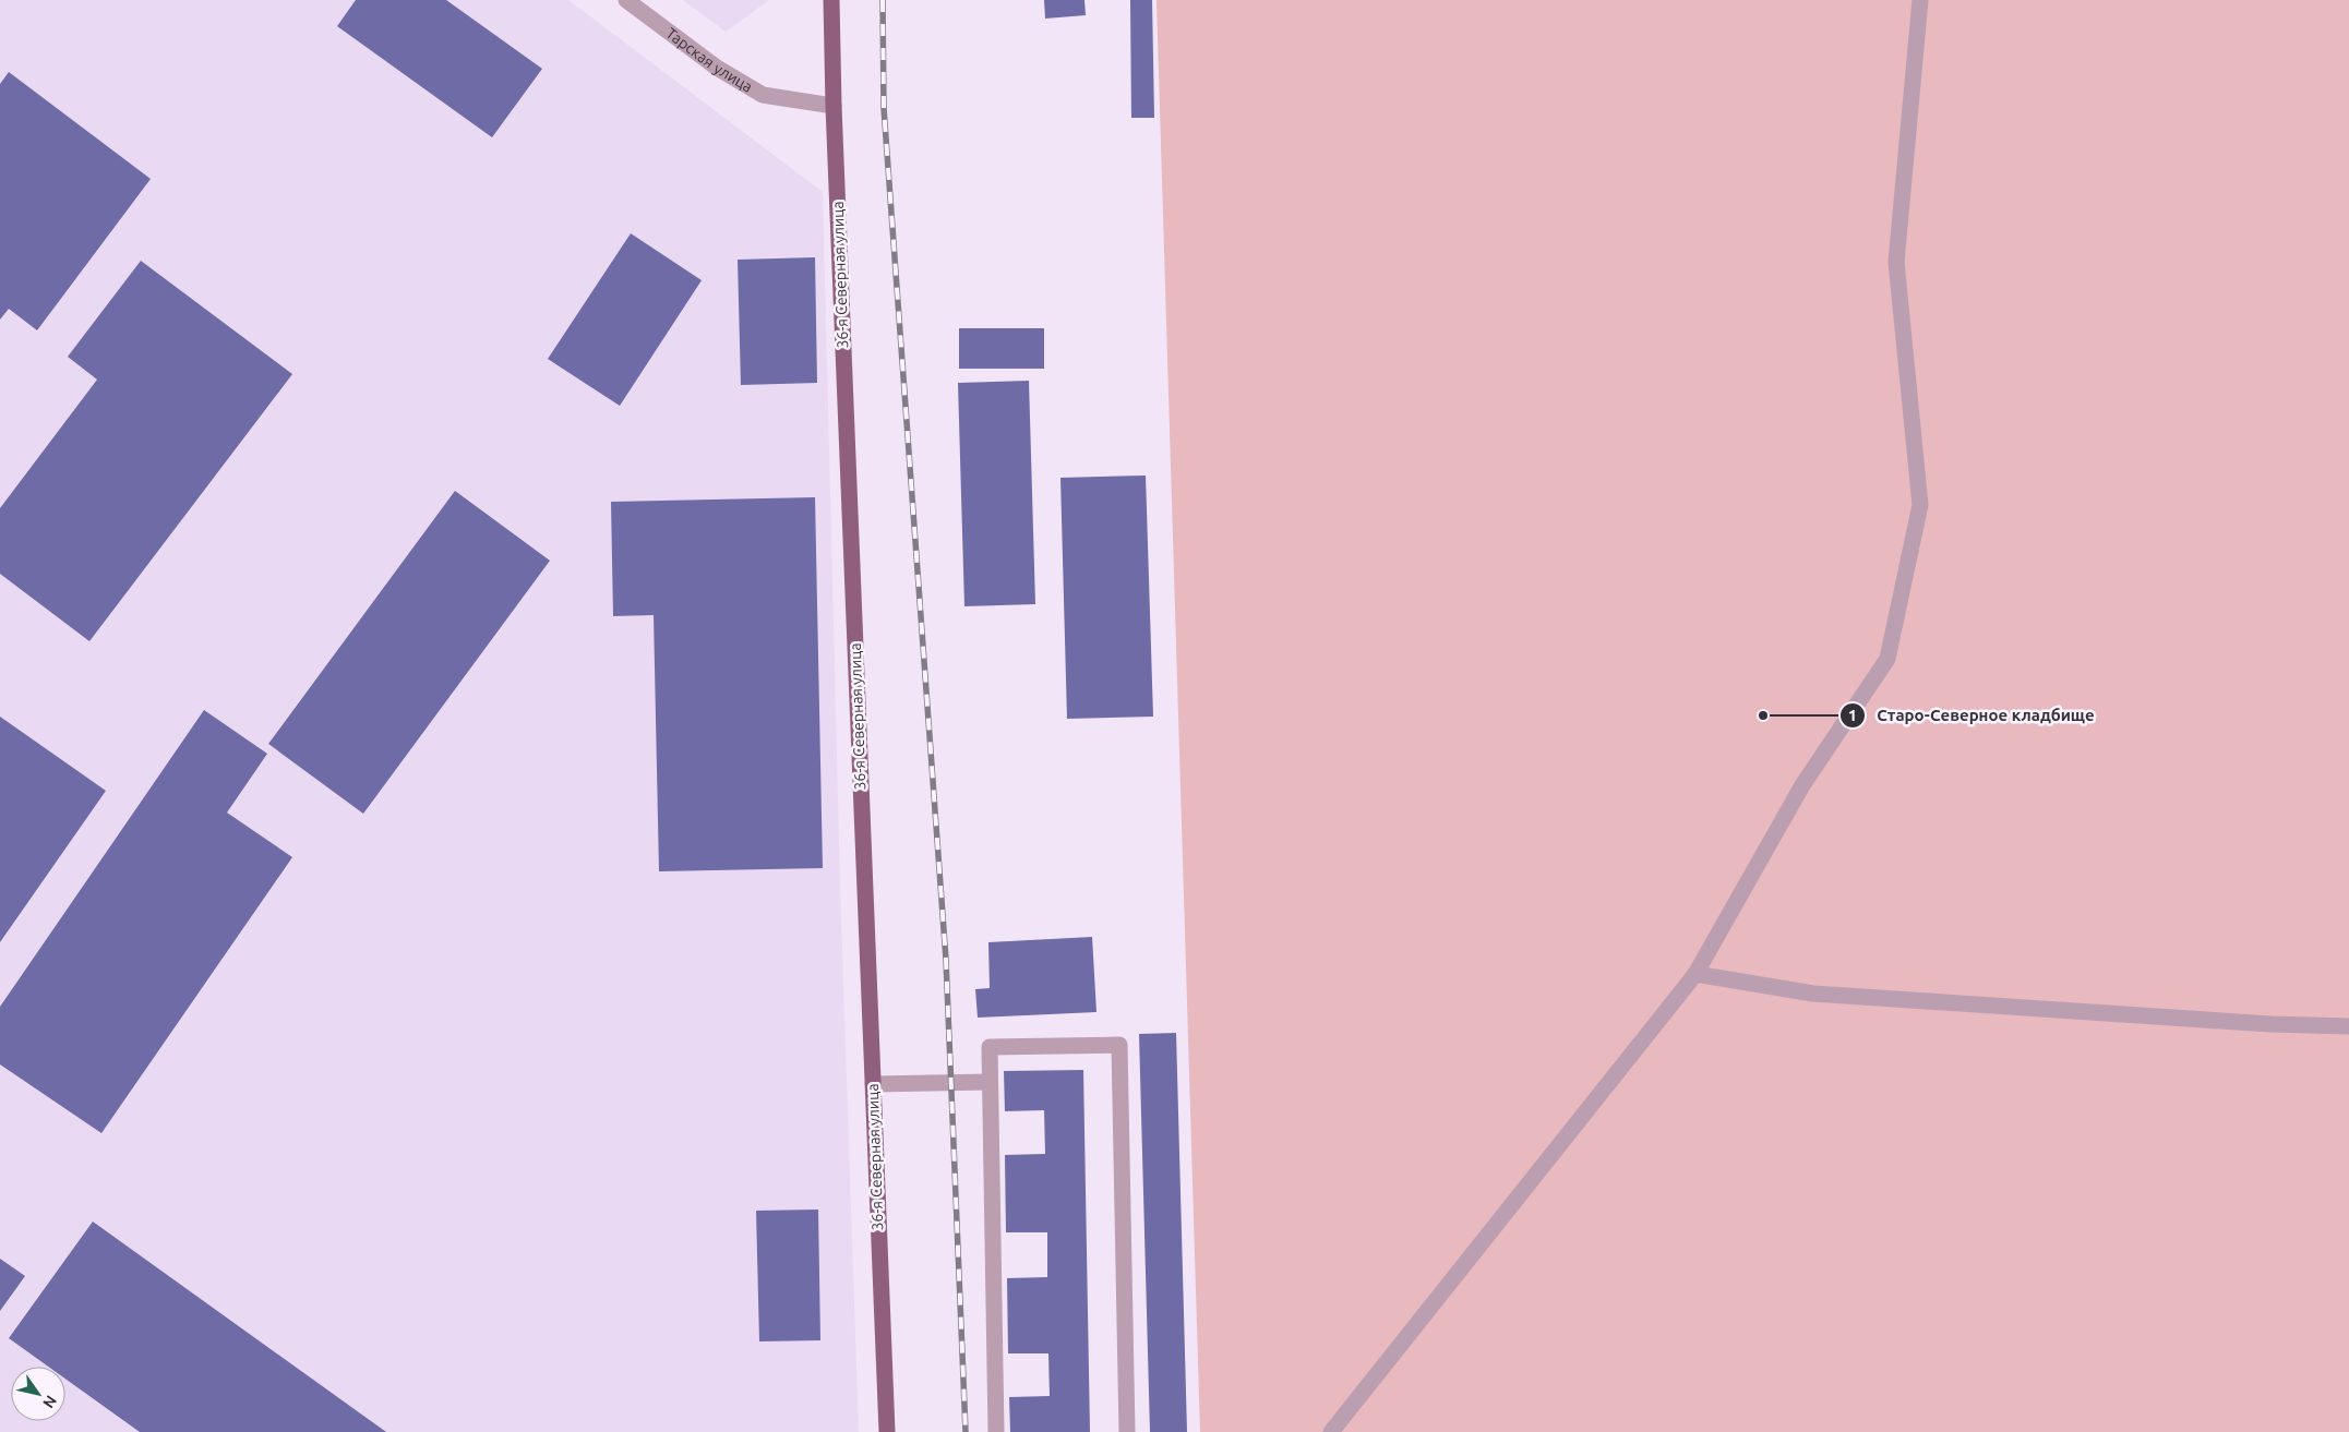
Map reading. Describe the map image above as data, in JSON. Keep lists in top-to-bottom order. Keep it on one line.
{"streets":{"main road":["36-я Северная улица"],"street":["Тарская улица"]},"crossings":[["Тарская улица","36-я Северная улица"]],"places":["Старо-Северное кладбище"],"north":"bottom right"}
